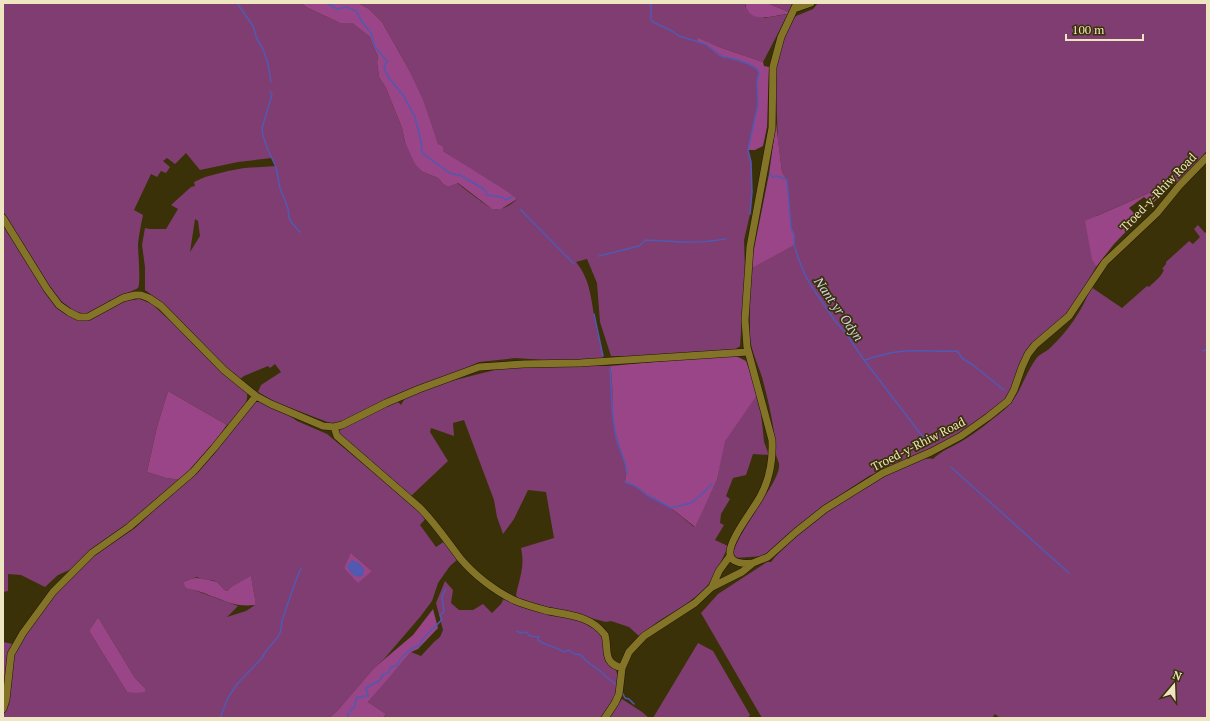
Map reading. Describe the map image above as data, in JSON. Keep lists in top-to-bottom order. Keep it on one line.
{"streets":{"street":["Troed-y-Rhiw Road"]},"water":["Nant yr Odyn"],"scale_bar":"100 m","north":"top"}
